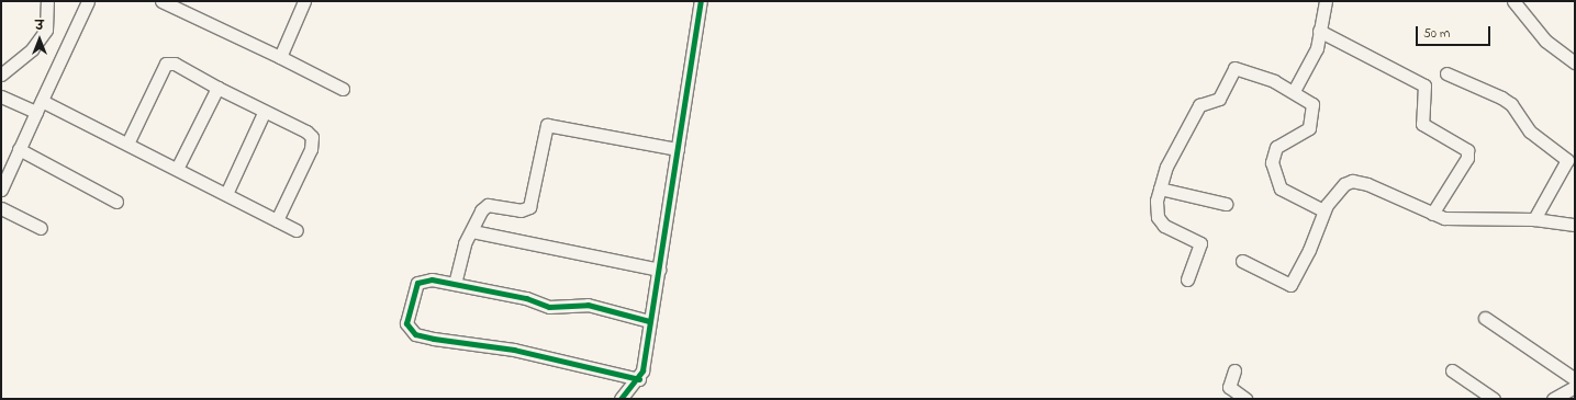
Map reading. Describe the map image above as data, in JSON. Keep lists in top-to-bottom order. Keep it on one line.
{"scale_bar":"50 m","north":"top"}
